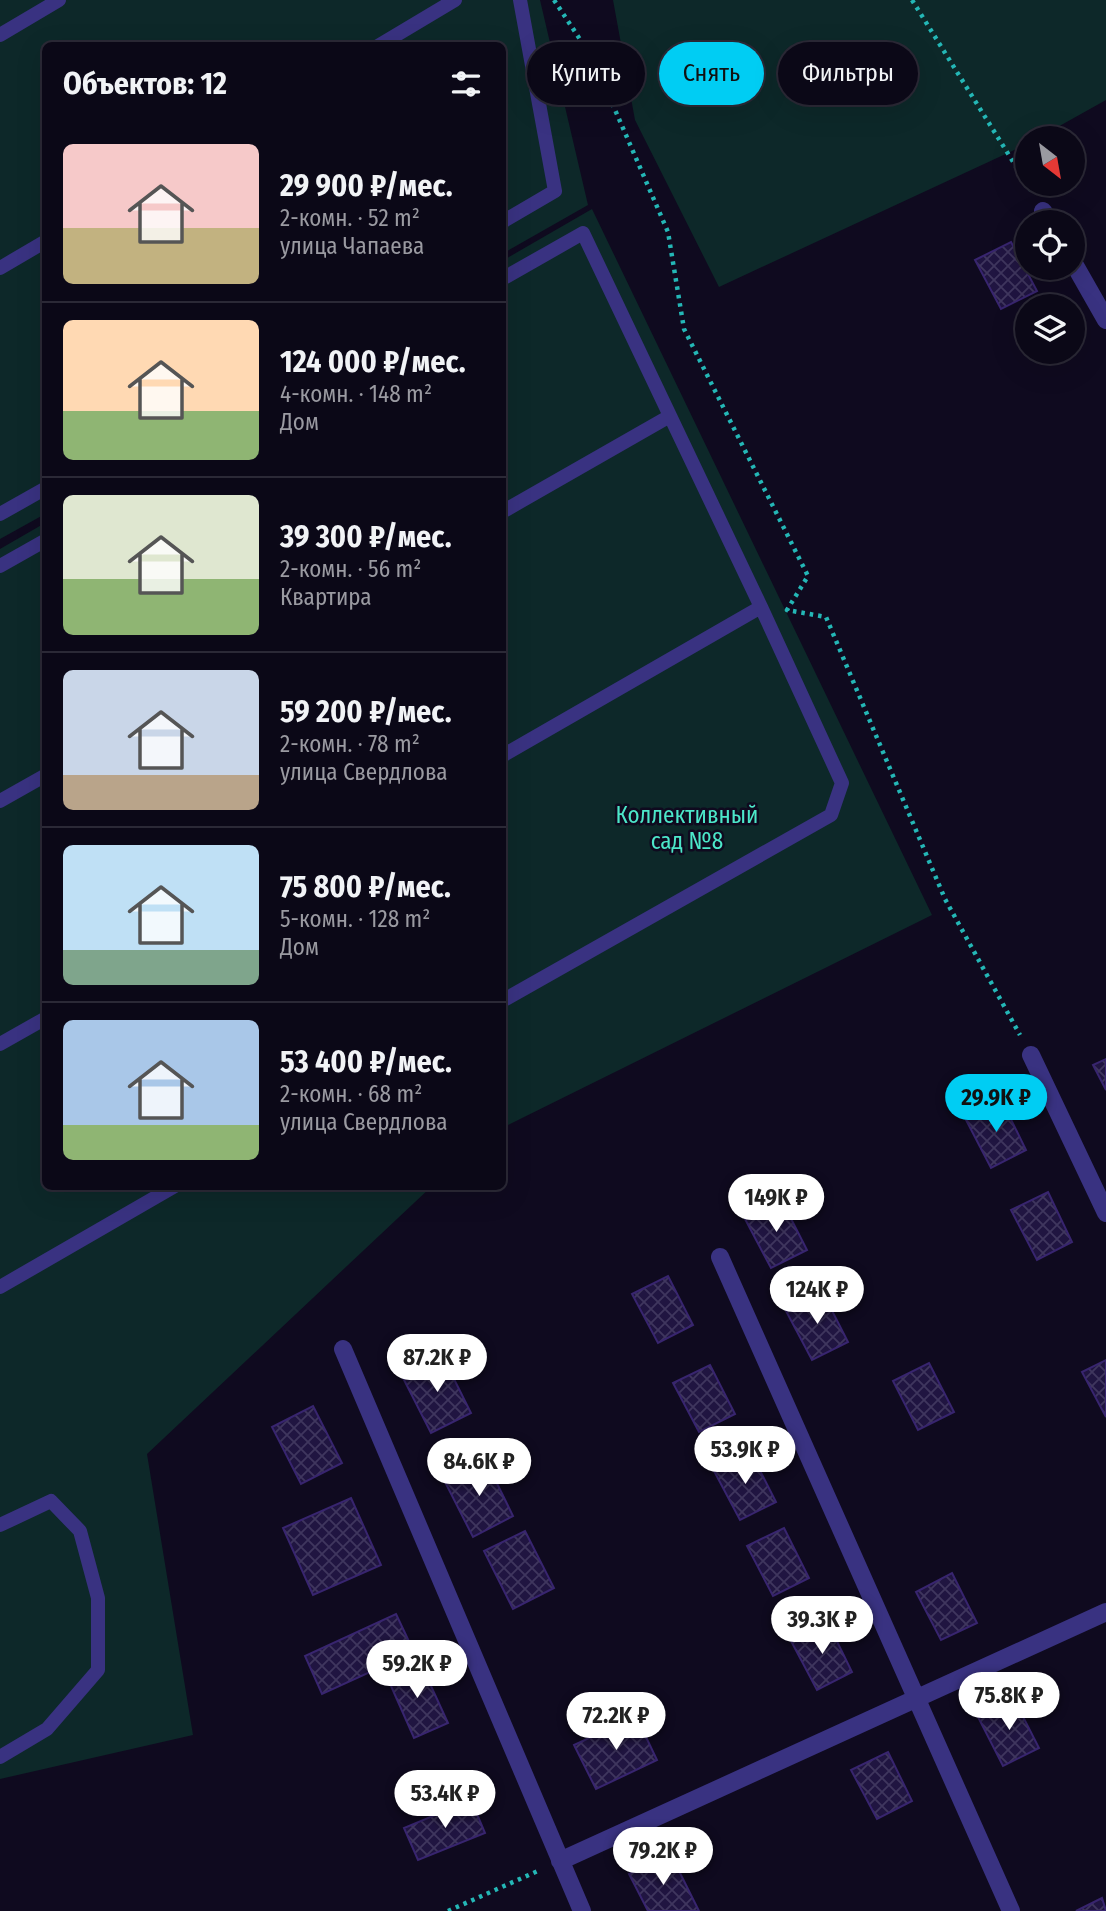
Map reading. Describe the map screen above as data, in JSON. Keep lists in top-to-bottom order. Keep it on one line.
{"parks":["Коллективный сад №8"],"north":"bottom right","page":{"chip":["Купить","Снять","Фильтры"],"heading":"Объектов: 12","list":[{"name":"29 900 ₽/мес.","note":"2-комн. · 52 m² · улица Чапаева"},{"name":"124 000 ₽/мес.","note":"4-комн. · 148 m² · Дом"},{"name":"39 300 ₽/мес.","note":"2-комн. · 56 m² · Квартира"},{"name":"59 200 ₽/мес.","note":"2-комн. · 78 m² · улица Свердлова"},{"name":"75 800 ₽/мес.","note":"5-комн. · 128 m² · Дом"},{"name":"53 400 ₽/мес.","note":"2-комн. · 68 m² · улица Свердлова"}],"price":["29.9K ₽","149K ₽","124K ₽","87.2K ₽","53.9K ₽","84.6K ₽","39.3K ₽","59.2K ₽","75.8K ₽","72.2K ₽","53.4K ₽","79.2K ₽"]}}
